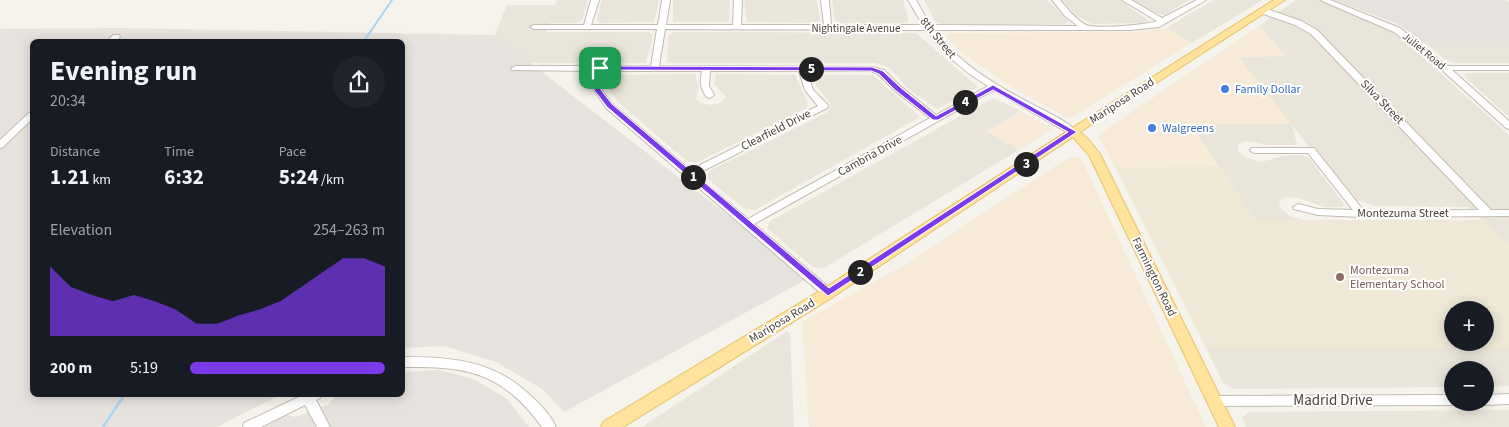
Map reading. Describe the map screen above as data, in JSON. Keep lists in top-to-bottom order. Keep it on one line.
{"streets":{"main road":["Mariposa Road","Farmington Road"],"street":["Nightingale Avenue","8th Street","Juliet Road","Silva Street","Clearfield Drive","Cambria Drive","Montezuma Street","Madrid Drive"]},"crossings":[["Nightingale Avenue","8th Street"],["8th Street","Mariposa Road"],["8th Street","Cambria Drive"],["8th Street","Farmington Road"],["Mariposa Road","Silva Street"],["Mariposa Road","Farmington Road"],["Silva Street","Montezuma Street"],["Farmington Road","Madrid Drive"]],"places":["Family Dollar","Walgreens","Montezuma Elementary School"],"page":{"heading":["Evening run","20:34"],"pins":["5","4","3","1","2"],"stats":[["Distance","1.21 km"],["Time","6:32"],["Pace","5:24 /km"]],"chart":["Elevation","254–263 m"],"map_buttons":["+","−"],"list":[{"name":"200 m","note":"5:19"}]}}
